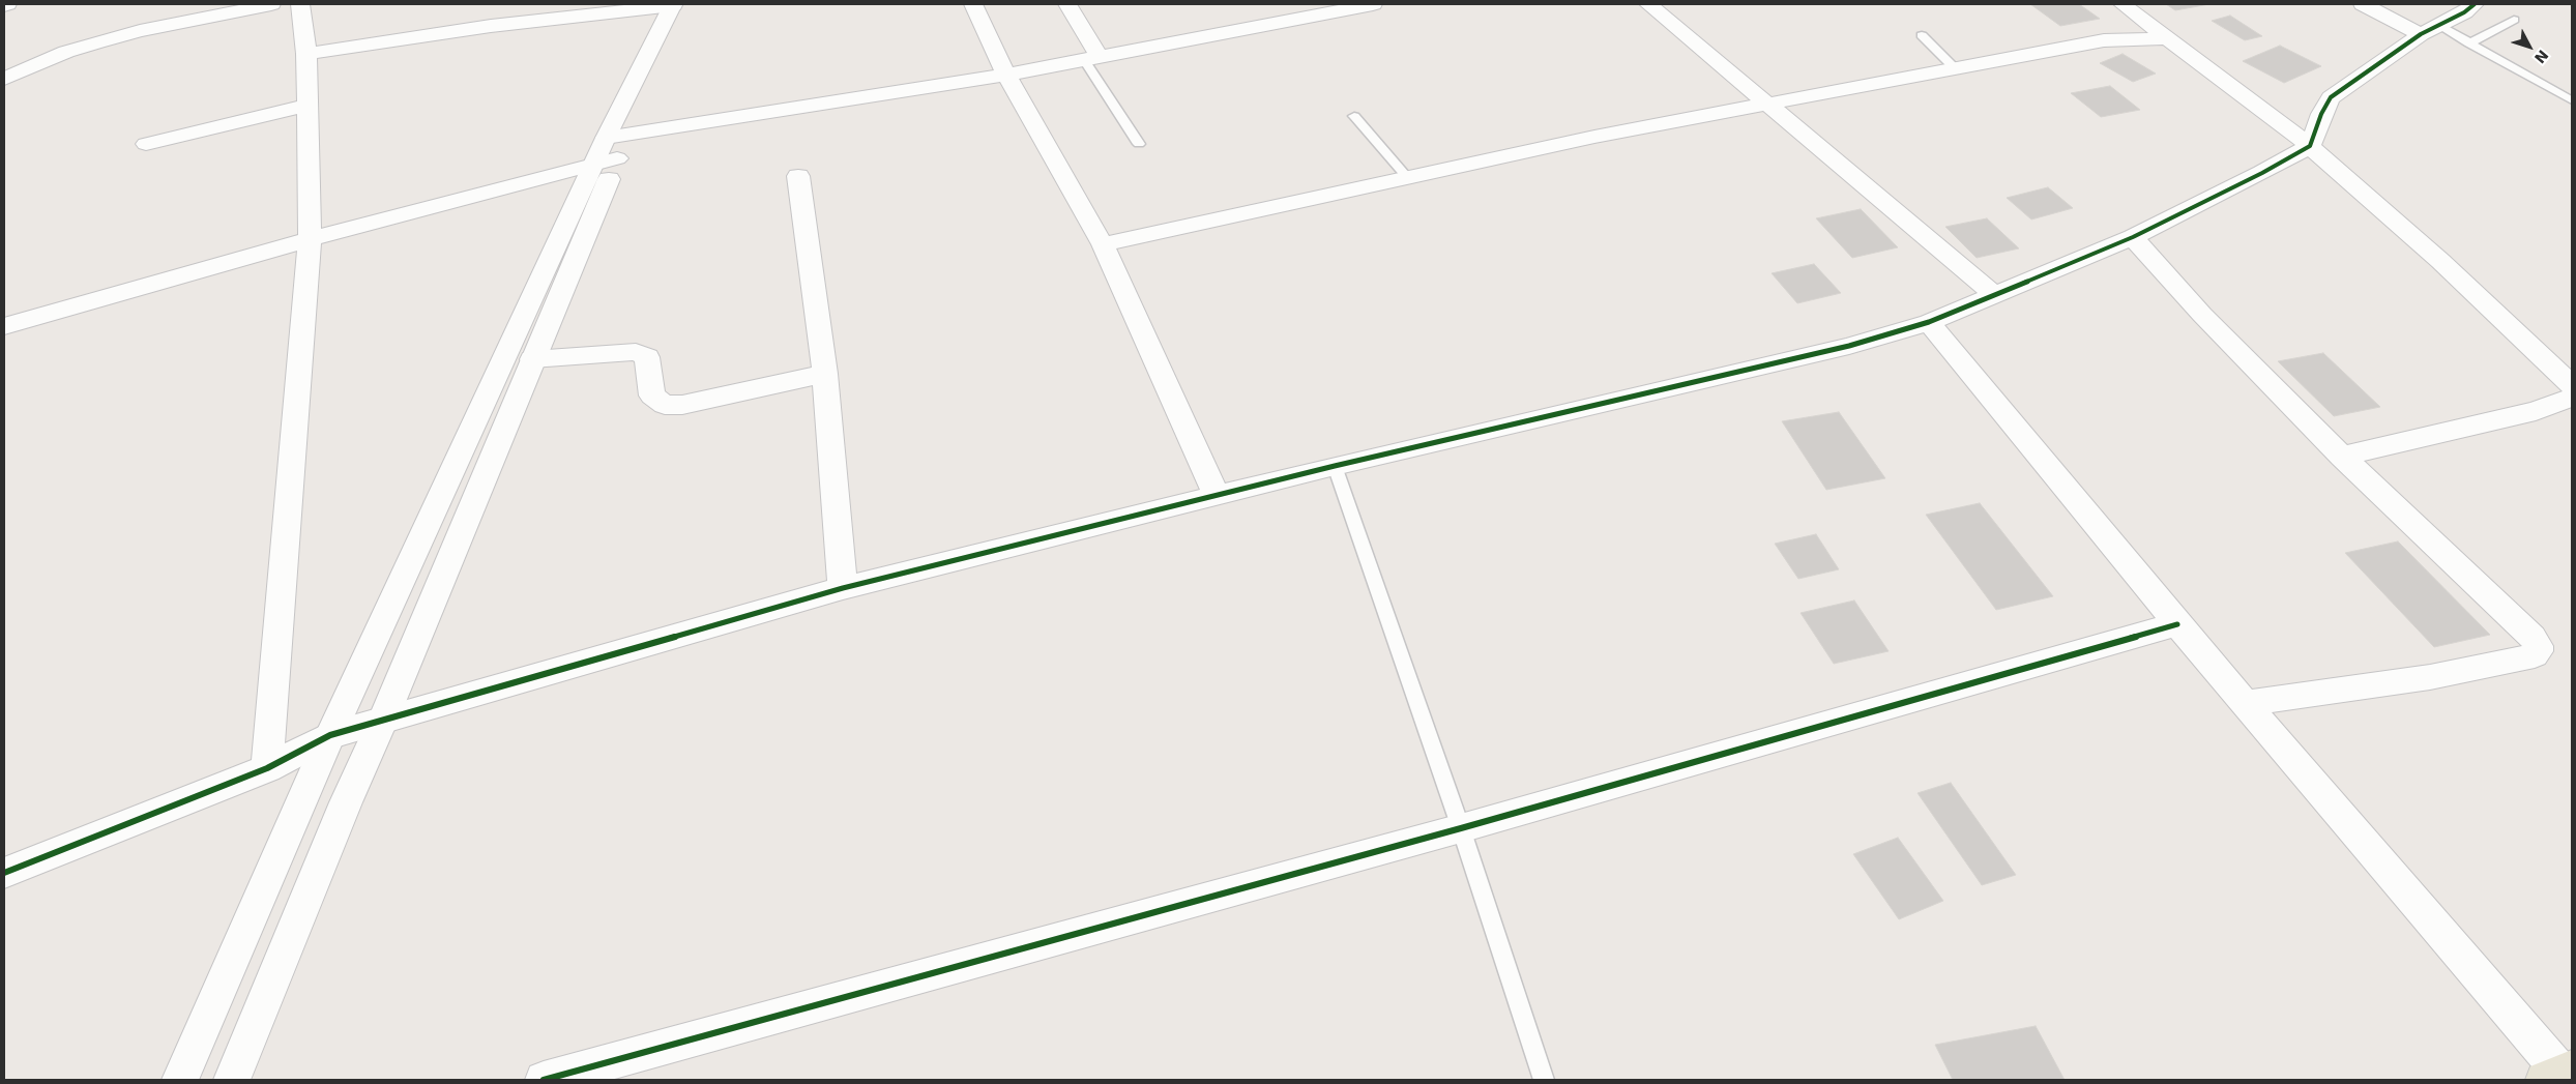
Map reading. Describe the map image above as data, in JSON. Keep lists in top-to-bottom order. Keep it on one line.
{"north":"bottom right"}
